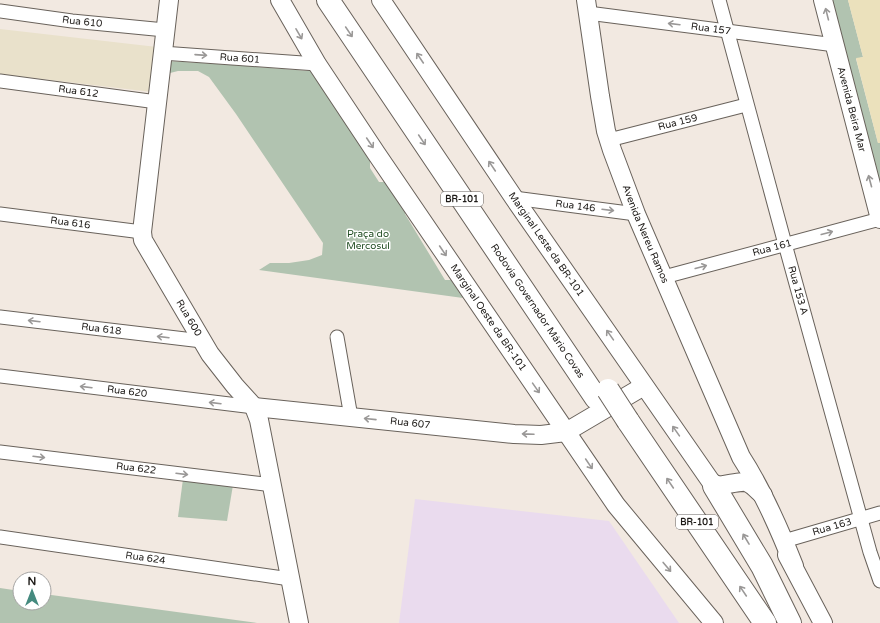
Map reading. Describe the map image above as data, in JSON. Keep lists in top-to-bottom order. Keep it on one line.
{"streets":{"highway":["BR-101","Rodovia Governador Mário Covas"],"main road":["Avenida Beira Mar","Avenida Nereu Ramos","Marginal Leste da BR-101","Rua 600","Marginal Oeste da BR-101","Rua 607"],"street":["Rua 610","Rua 157","Rua 601","Rua 612","Rua 159","Rua 146","Rua 616","Rua 161","Rua 153 A","Rua 618","Rua 620","Rua 622","Rua 163","Rua 624"]},"crossings":[["Rua 610","Rua 600"],["Rua 157","Avenida Beira Mar"],["Rua 157","Avenida Nereu Ramos"],["Rua 157","Rua 153 A"],["Rua 601","Rua 600"],["Rua 601","Marginal Oeste da BR-101"],["Rua 612","Rua 600"],["Avenida Beira Mar","Rua 161"],["Rua 159","Avenida Nereu Ramos"],["Rua 159","Rua 153 A"],["Rua 146","Avenida Nereu Ramos"],["Rua 146","Marginal Leste da BR-101"],["Rua 616","Rua 600"],["Avenida Nereu Ramos","Rua 161"],["Avenida Nereu Ramos","Rua 163"],["Rua 161","Rua 153 A"],["Rua 153 A","Rua 163"],["Rua 600","Rua 618"],["Rua 600","Rua 620"],["Rua 600","Rua 607"],["Rua 600","Rua 622"],["Rua 600","Rua 624"],["Marginal Oeste da BR-101","Rua 607"],["Rua 620","Rua 607"]],"one_way":["Rua 157","Rua 601","Avenida Beira Mar","Rua 146","Marginal Leste da BR-101","Rua 161","Marginal Oeste da BR-101","Rua 618","Rua 620","Rua 607","Rua 622"],"parks":["Praça do Mercosul"],"north":"top"}
